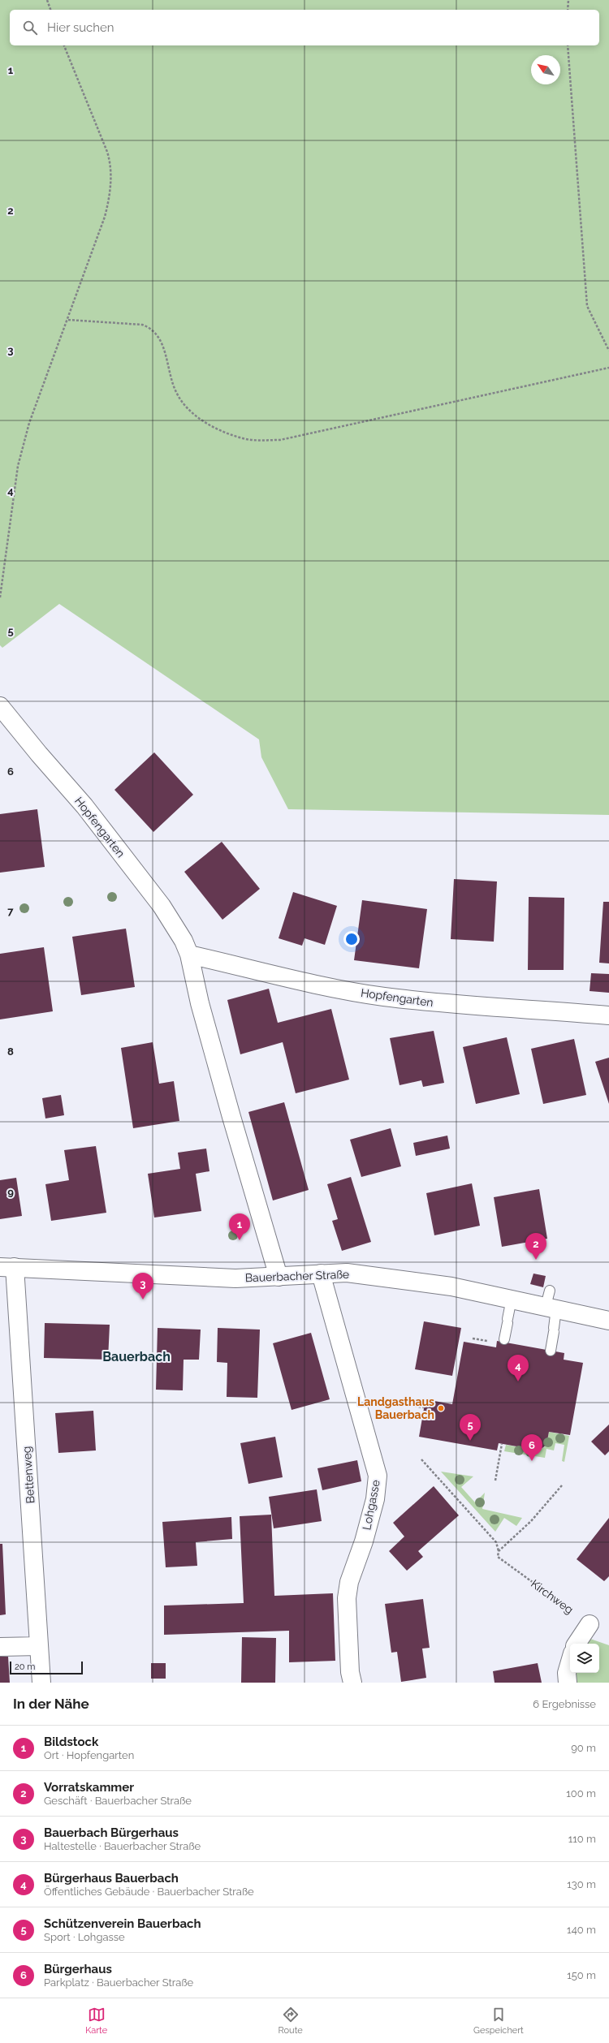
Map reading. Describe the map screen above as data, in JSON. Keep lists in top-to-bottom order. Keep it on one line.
{"streets":{"street":["Hopfengarten","Bauerbacher Straße","Bettenweg","Lohgasse"],"path":["Kirchweg"]},"crossings":[["Hopfengarten","Bauerbacher Straße"],["Bauerbacher Straße","Bettenweg"],["Bauerbacher Straße","Lohgasse"]],"districts":["Bauerbach"],"places":["Landgasthaus Bauerbach"],"scale_bar":"20 m","north":"top left","page":{"search":"Hier suchen","pins":["1","2","3","4","5","6"],"scale":"20 m","heading":["In der Nähe","6 Ergebnisse"],"list":[{"mark":"1","name":"Bildstock","note":"Ort · Hopfengarten","value":"90 m"},{"mark":"2","name":"Vorratskammer","note":"Geschäft · Bauerbacher Straße","value":"100 m"},{"mark":"3","name":"Bauerbach Bürgerhaus","note":"Haltestelle · Bauerbacher Straße","value":"110 m"},{"mark":"4","name":"Bürgerhaus Bauerbach","note":"Öffentliches Gebäude · Bauerbacher Straße","value":"130 m"},{"mark":"5","name":"Schützenverein Bauerbach","note":"Sport · Lohgasse","value":"140 m"},{"mark":"6","name":"Bürgerhaus","note":"Parkplatz · Bauerbacher Straße","value":"150 m"}],"nav":["Karte","Route","Gespeichert"]},"grid":{"rows":["1","2","3","4","5","6","7","8","9"]}}
